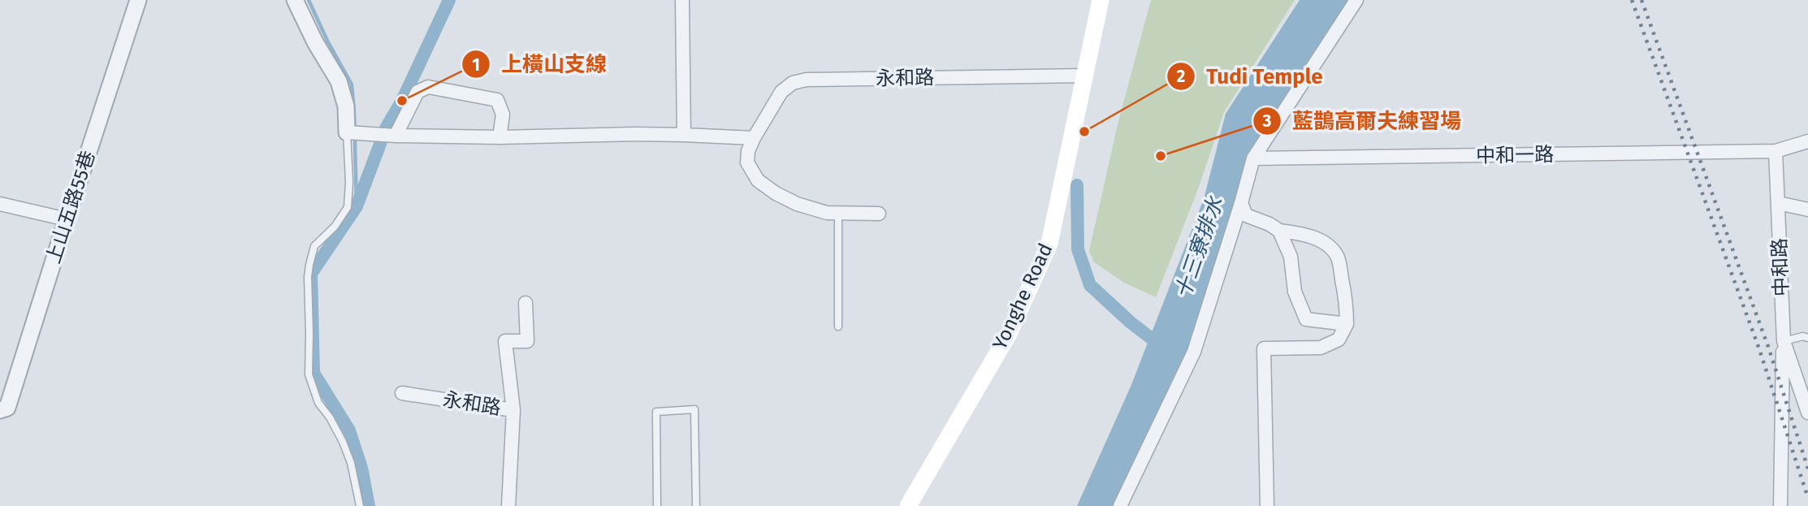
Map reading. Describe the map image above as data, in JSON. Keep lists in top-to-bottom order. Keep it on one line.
{"streets":{"main road":["Yonghe Road"],"street":["永和路","中和一路","上山五路55巷","中和路"]},"crossings":[["永和路","Yonghe Road"],["中和一路","中和路"]],"water":["十三寮排水"],"places":["上橫山支線","Tudi Temple","藍鵲高爾夫練習場"]}
